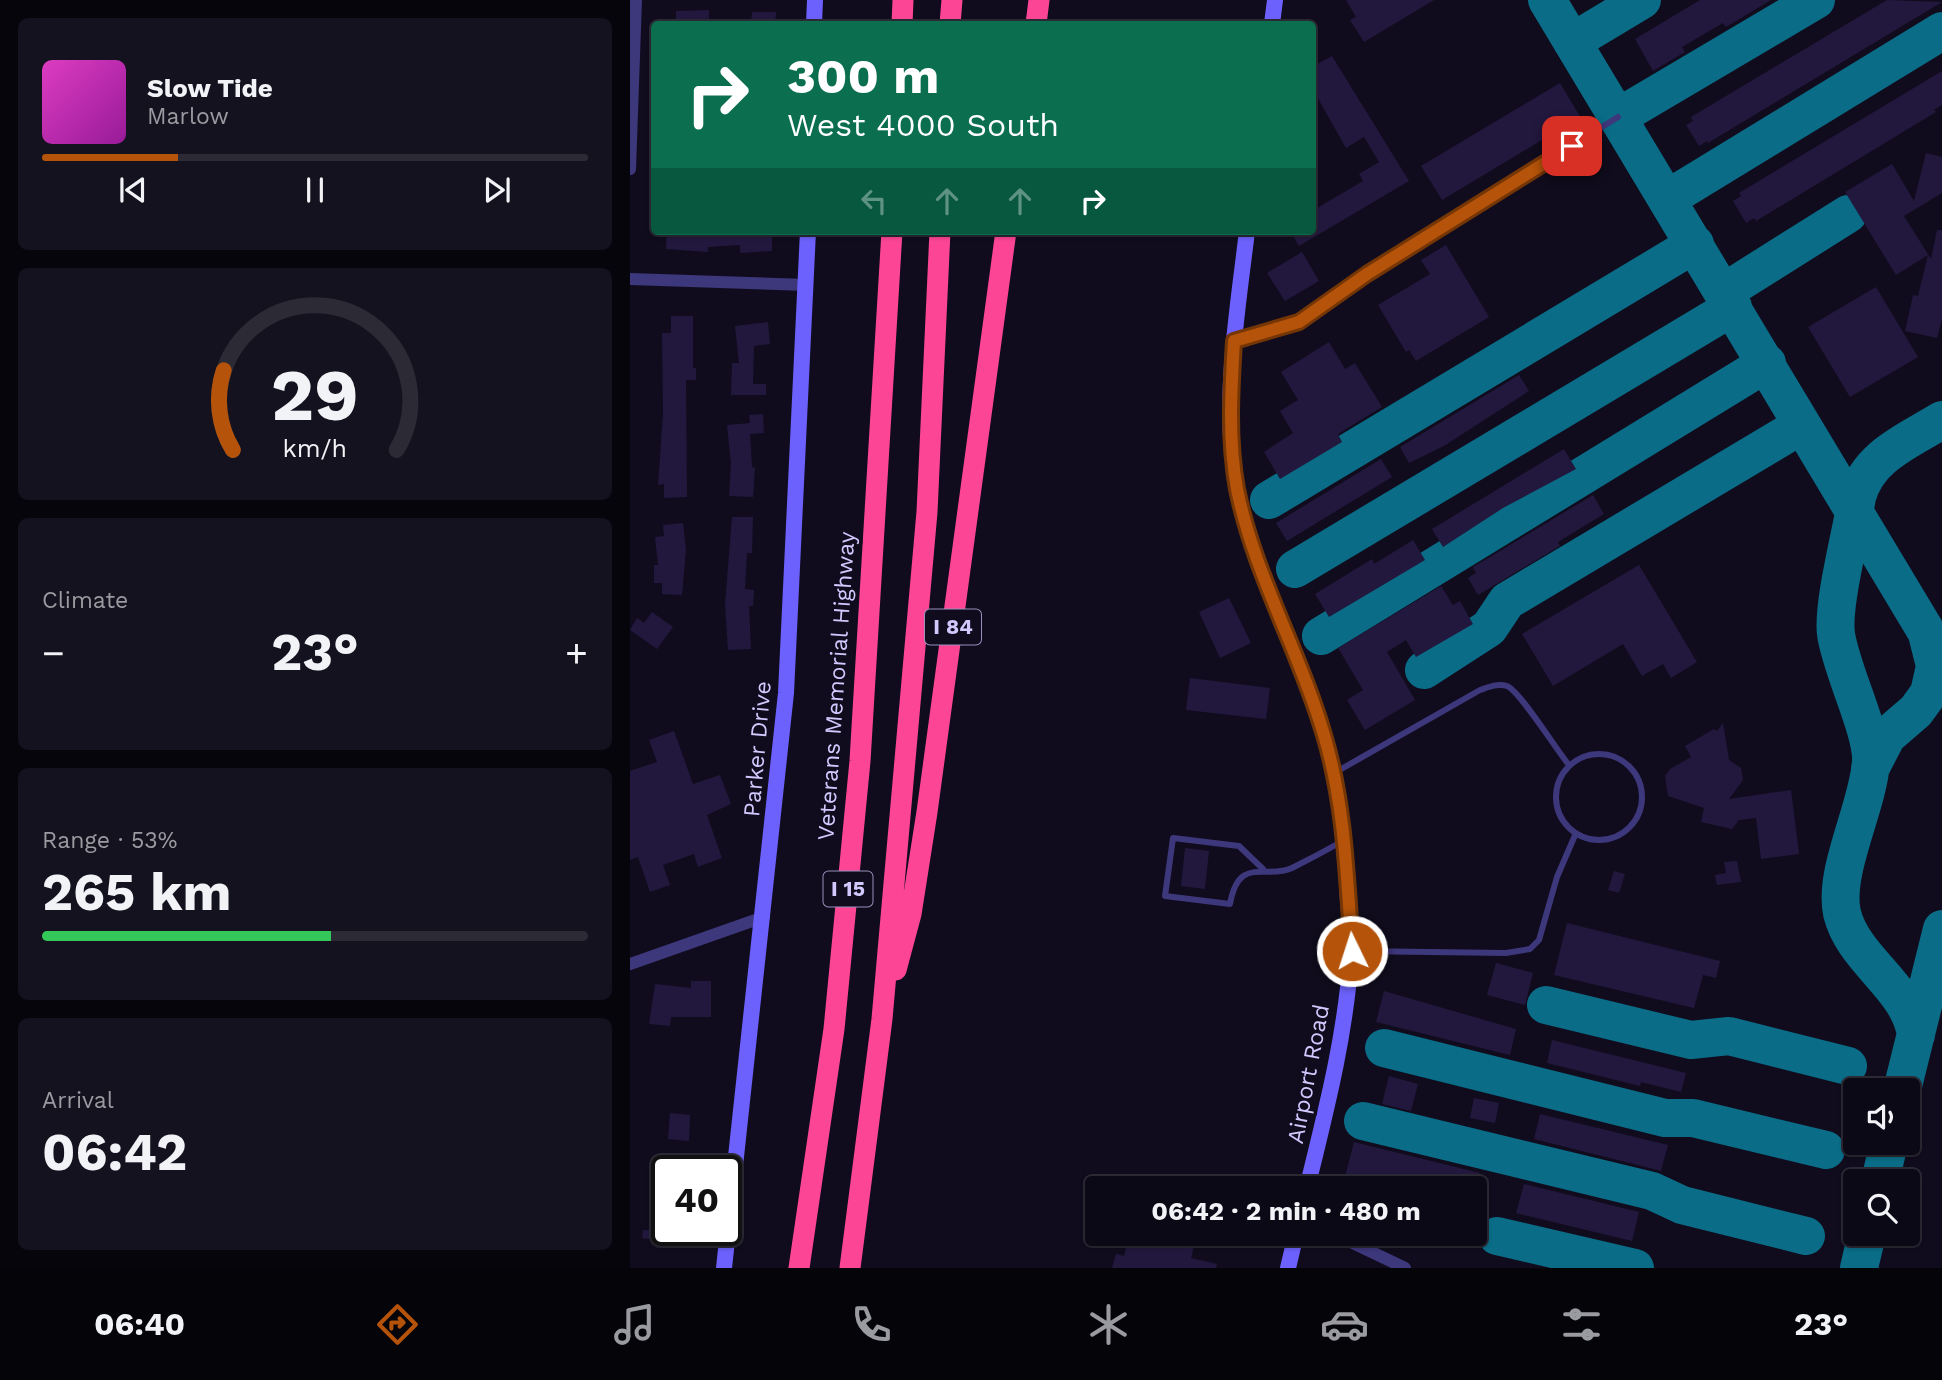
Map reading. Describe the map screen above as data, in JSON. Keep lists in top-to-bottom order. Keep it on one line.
{"streets":{"highway":["I 84","Veterans Memorial Highway","I 15"],"street":["Parker Drive","Airport Road"]},"crossings":[["I 84","I 15"]],"page":{"turn":["300 m","West 4000 South"],"song":["Slow Tide","Marlow"],"tile":["Climate",["Range · 53%","265 km"],["Arrival","06:42"]],"heat":["−","23°","+"],"limit":"40","trip":"06:42 · 2 min · 480 m","tabs":["06:40","23°"],"gauge":["29","km/h"]}}
